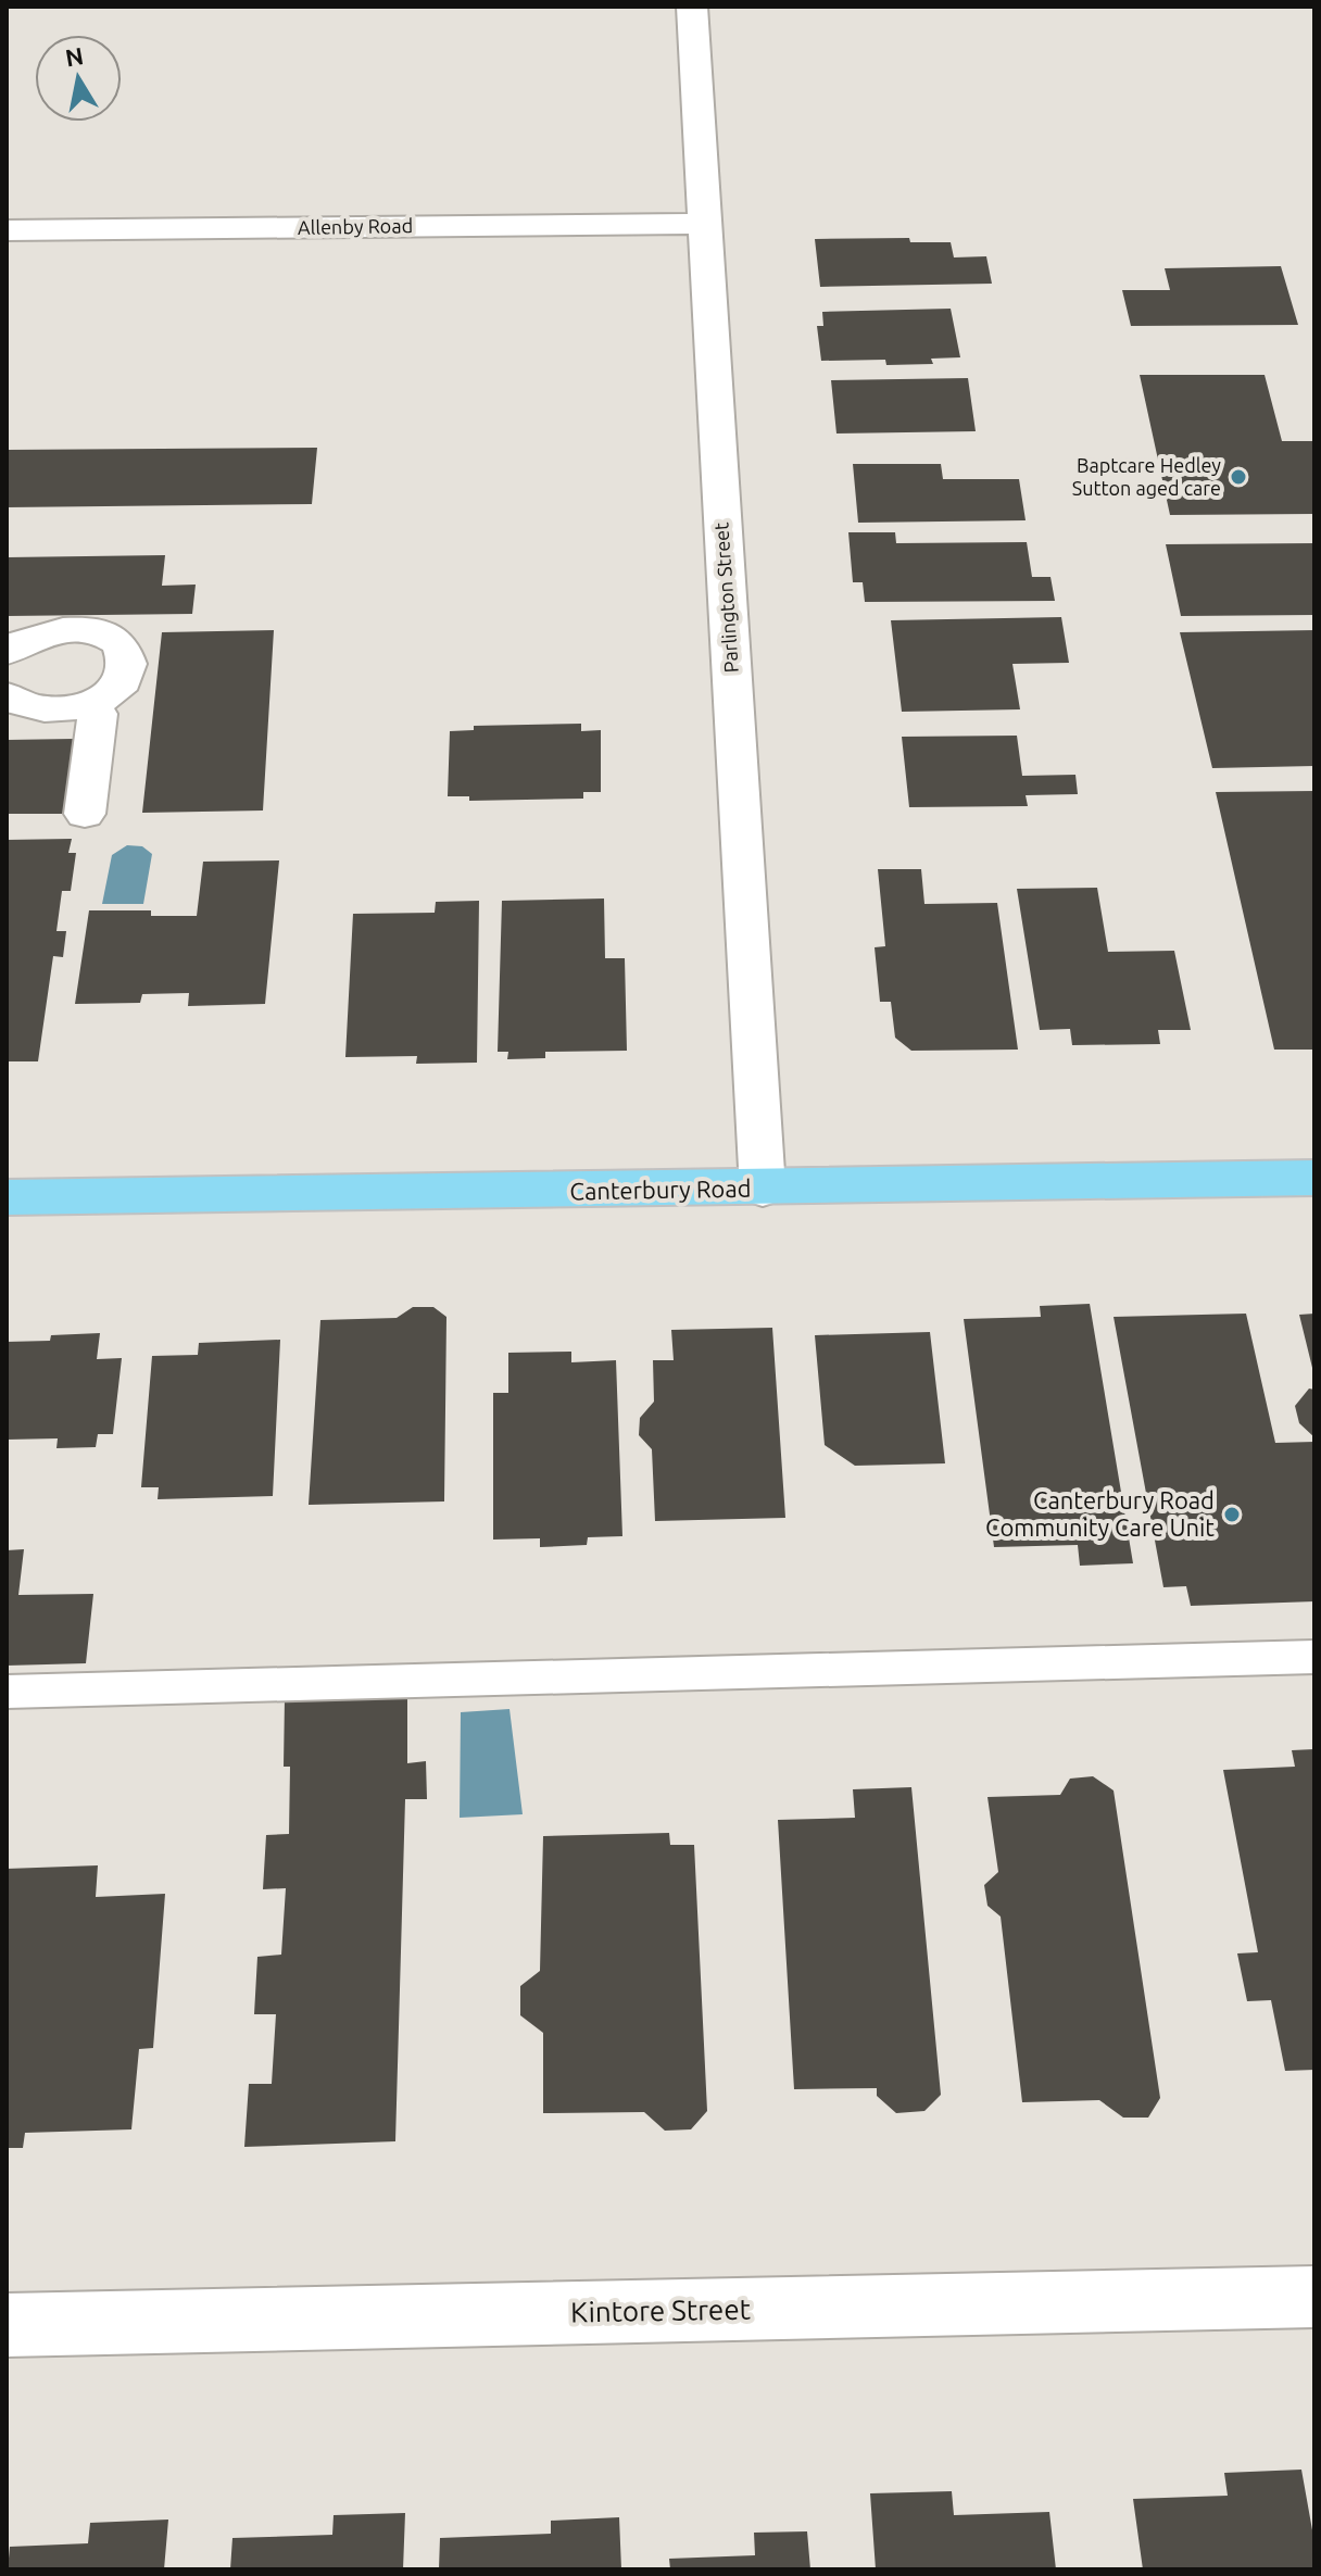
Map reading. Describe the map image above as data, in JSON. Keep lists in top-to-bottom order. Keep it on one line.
{"streets":{"main road":["Canterbury Road"],"street":["Allenby Road","Parlington Street","Kintore Street"]},"crossings":[["Allenby Road","Parlington Street"],["Parlington Street","Canterbury Road"]],"places":["Baptcare Hedley Sutton aged care","Canterbury Road Community Care Unit"],"north":"top"}
